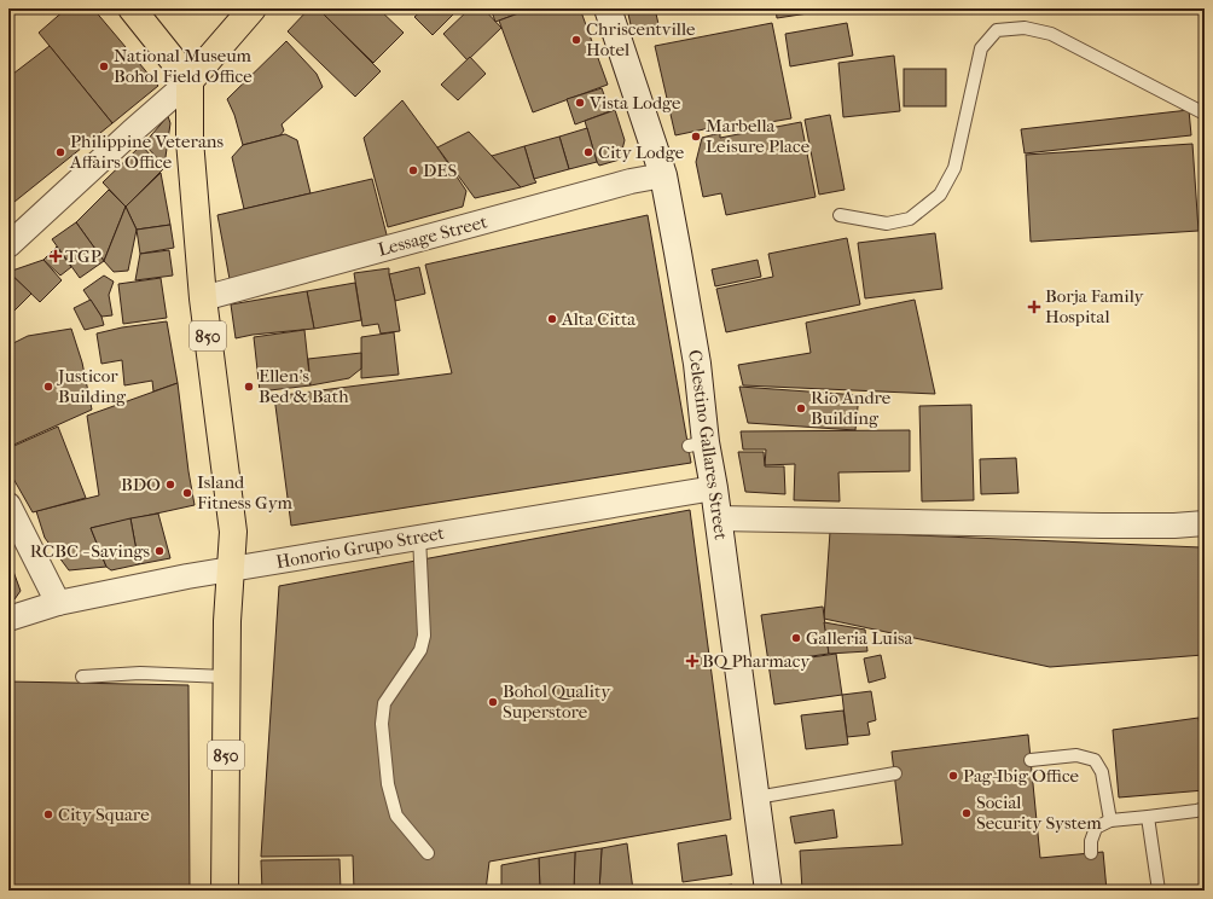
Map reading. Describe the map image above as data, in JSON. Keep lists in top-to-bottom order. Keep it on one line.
{"streets":{"main road":["850","Celestino Gallares Street"],"street":["Lessage Street","Honorio Grupo Street"]},"crossings":[["Lessage Street","850"],["Lessage Street","Celestino Gallares Street"],["850","Honorio Grupo Street"],["Celestino Gallares Street","Honorio Grupo Street"]],"places":{"other":["Chriscentville Hotel","National Museum Bohol Field Office","Vista Lodge","Marbella Leisure Place","Philippine Veterans Affairs Office","City Lodge","DES","Alta Citta","Justicor Building","Ellen's Bed & Bath","Rio Andre Building","BDO","Island Fitness Gym","RCBC - Savings","Galleria Luisa","Bohol Quality Superstore","Pag-Ibig Office","Social Security System","City Square"],"health":["TGP","Borja Family Hospital","BQ Pharmacy"]}}
